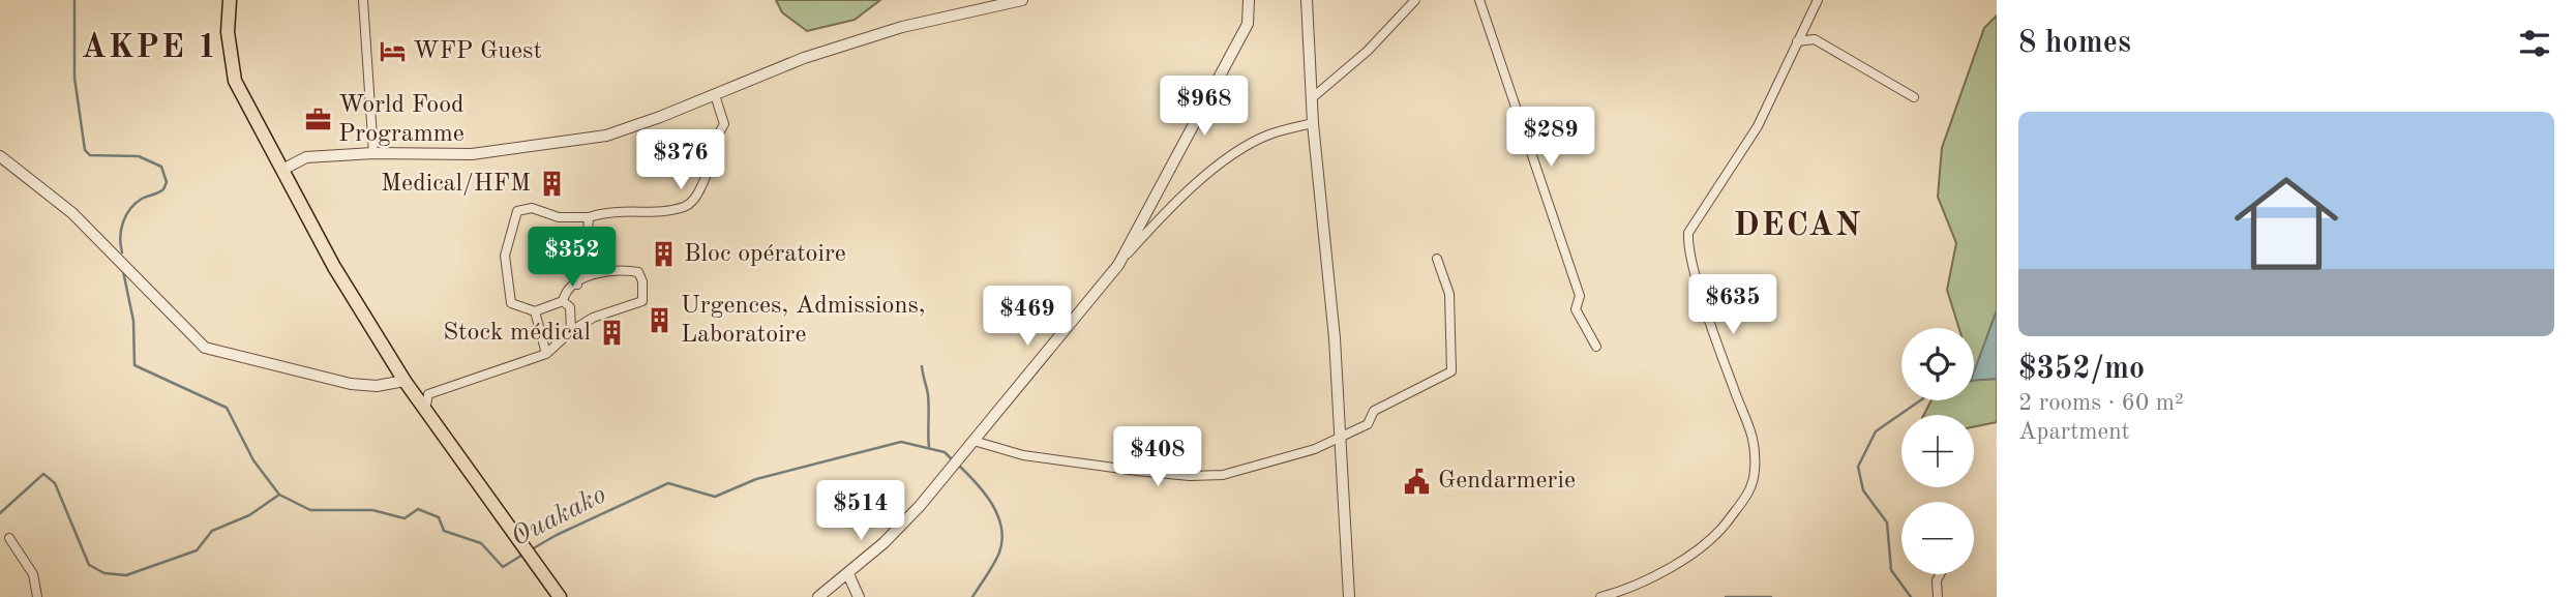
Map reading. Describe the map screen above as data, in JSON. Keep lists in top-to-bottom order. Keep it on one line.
{"districts":["AKPE 1","DECAN"],"water":["Ouakako"],"places":{"hotel":["WFP Guest"],"office":["World Food Programme"],"building":["Medical/HFM","Bloc opératoire","Urgences, Admissions, Laboratoire","Stock médical"],"public building":["Gendarmerie"]},"page":{"heading":"8 homes","price":["$968","$289","$376","$352","$635","$469","$408","$514"],"list":[{"name":"$352/mo","note":"2 rooms · 60 m² · Apartment"}],"map_buttons":["+","−"]}}
